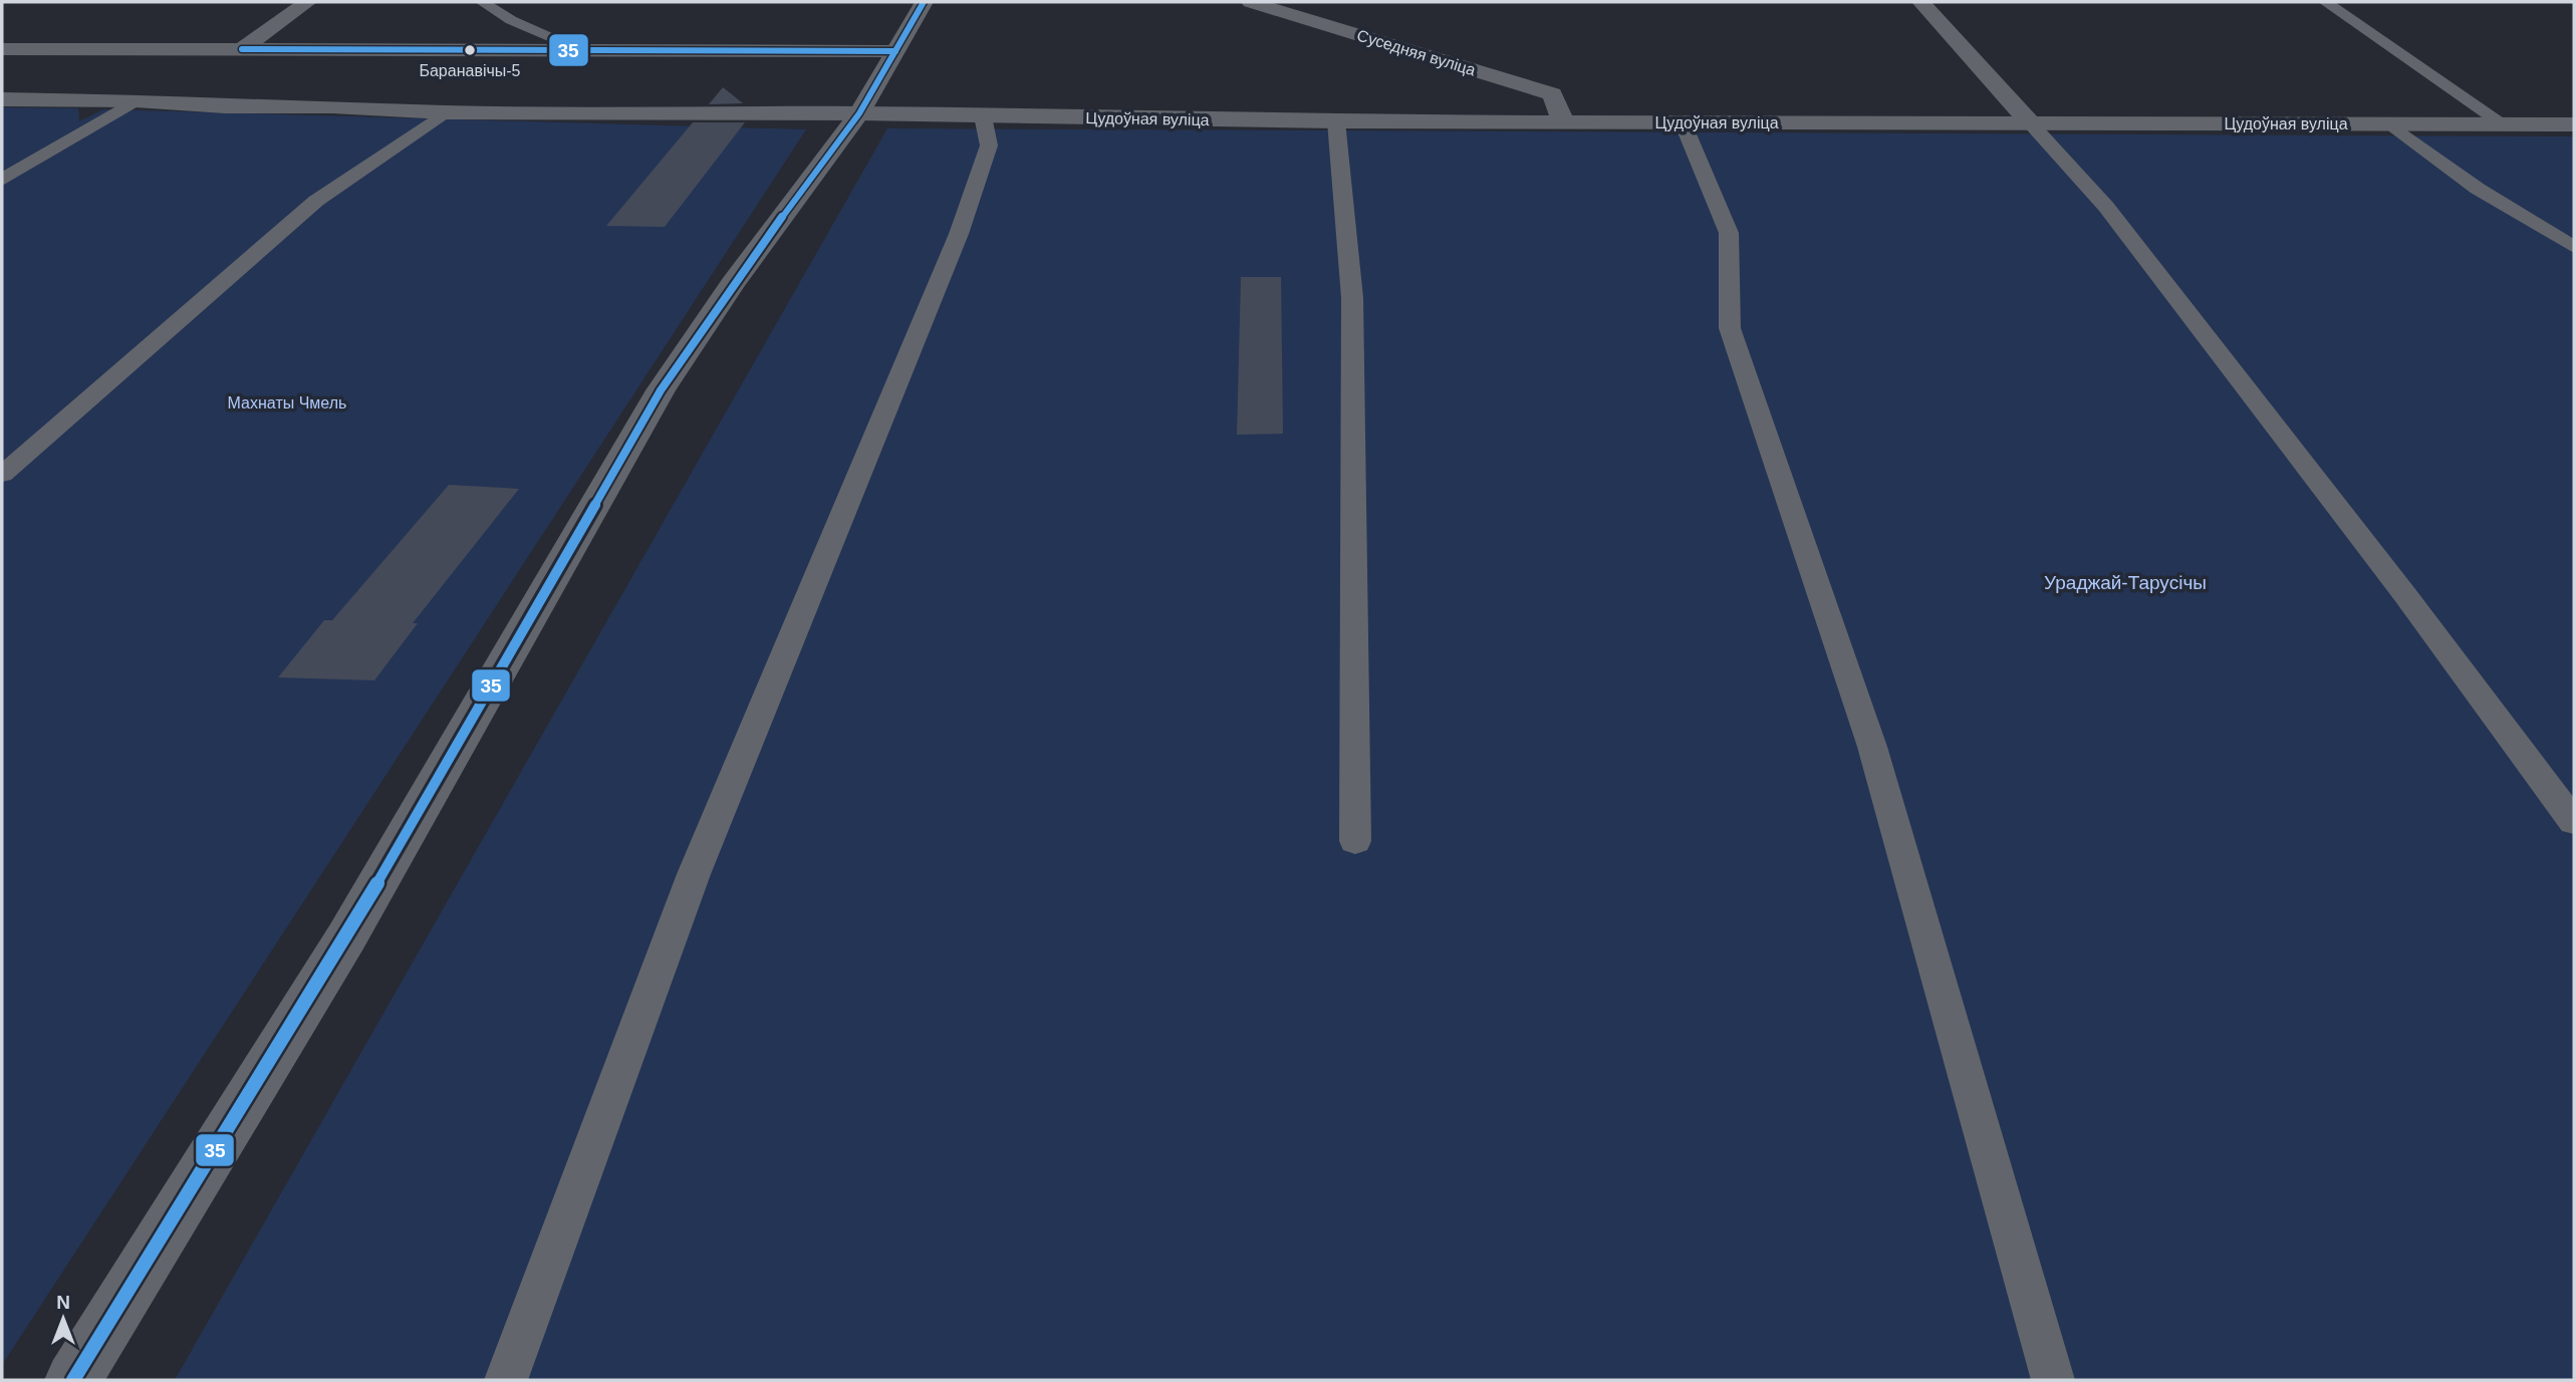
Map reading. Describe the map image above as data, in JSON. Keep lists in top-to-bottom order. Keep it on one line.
{"streets":{"street":["Суседняя вуліца","Цудоўная вуліца"]},"crossings":[["Суседняя вуліца","Цудоўная вуліца"]],"parks":["Махнаты Чмель","Ураджай-Тарусічы"],"places":["Баранавічы-5"],"lines":["transit line 35"],"north":"top"}
